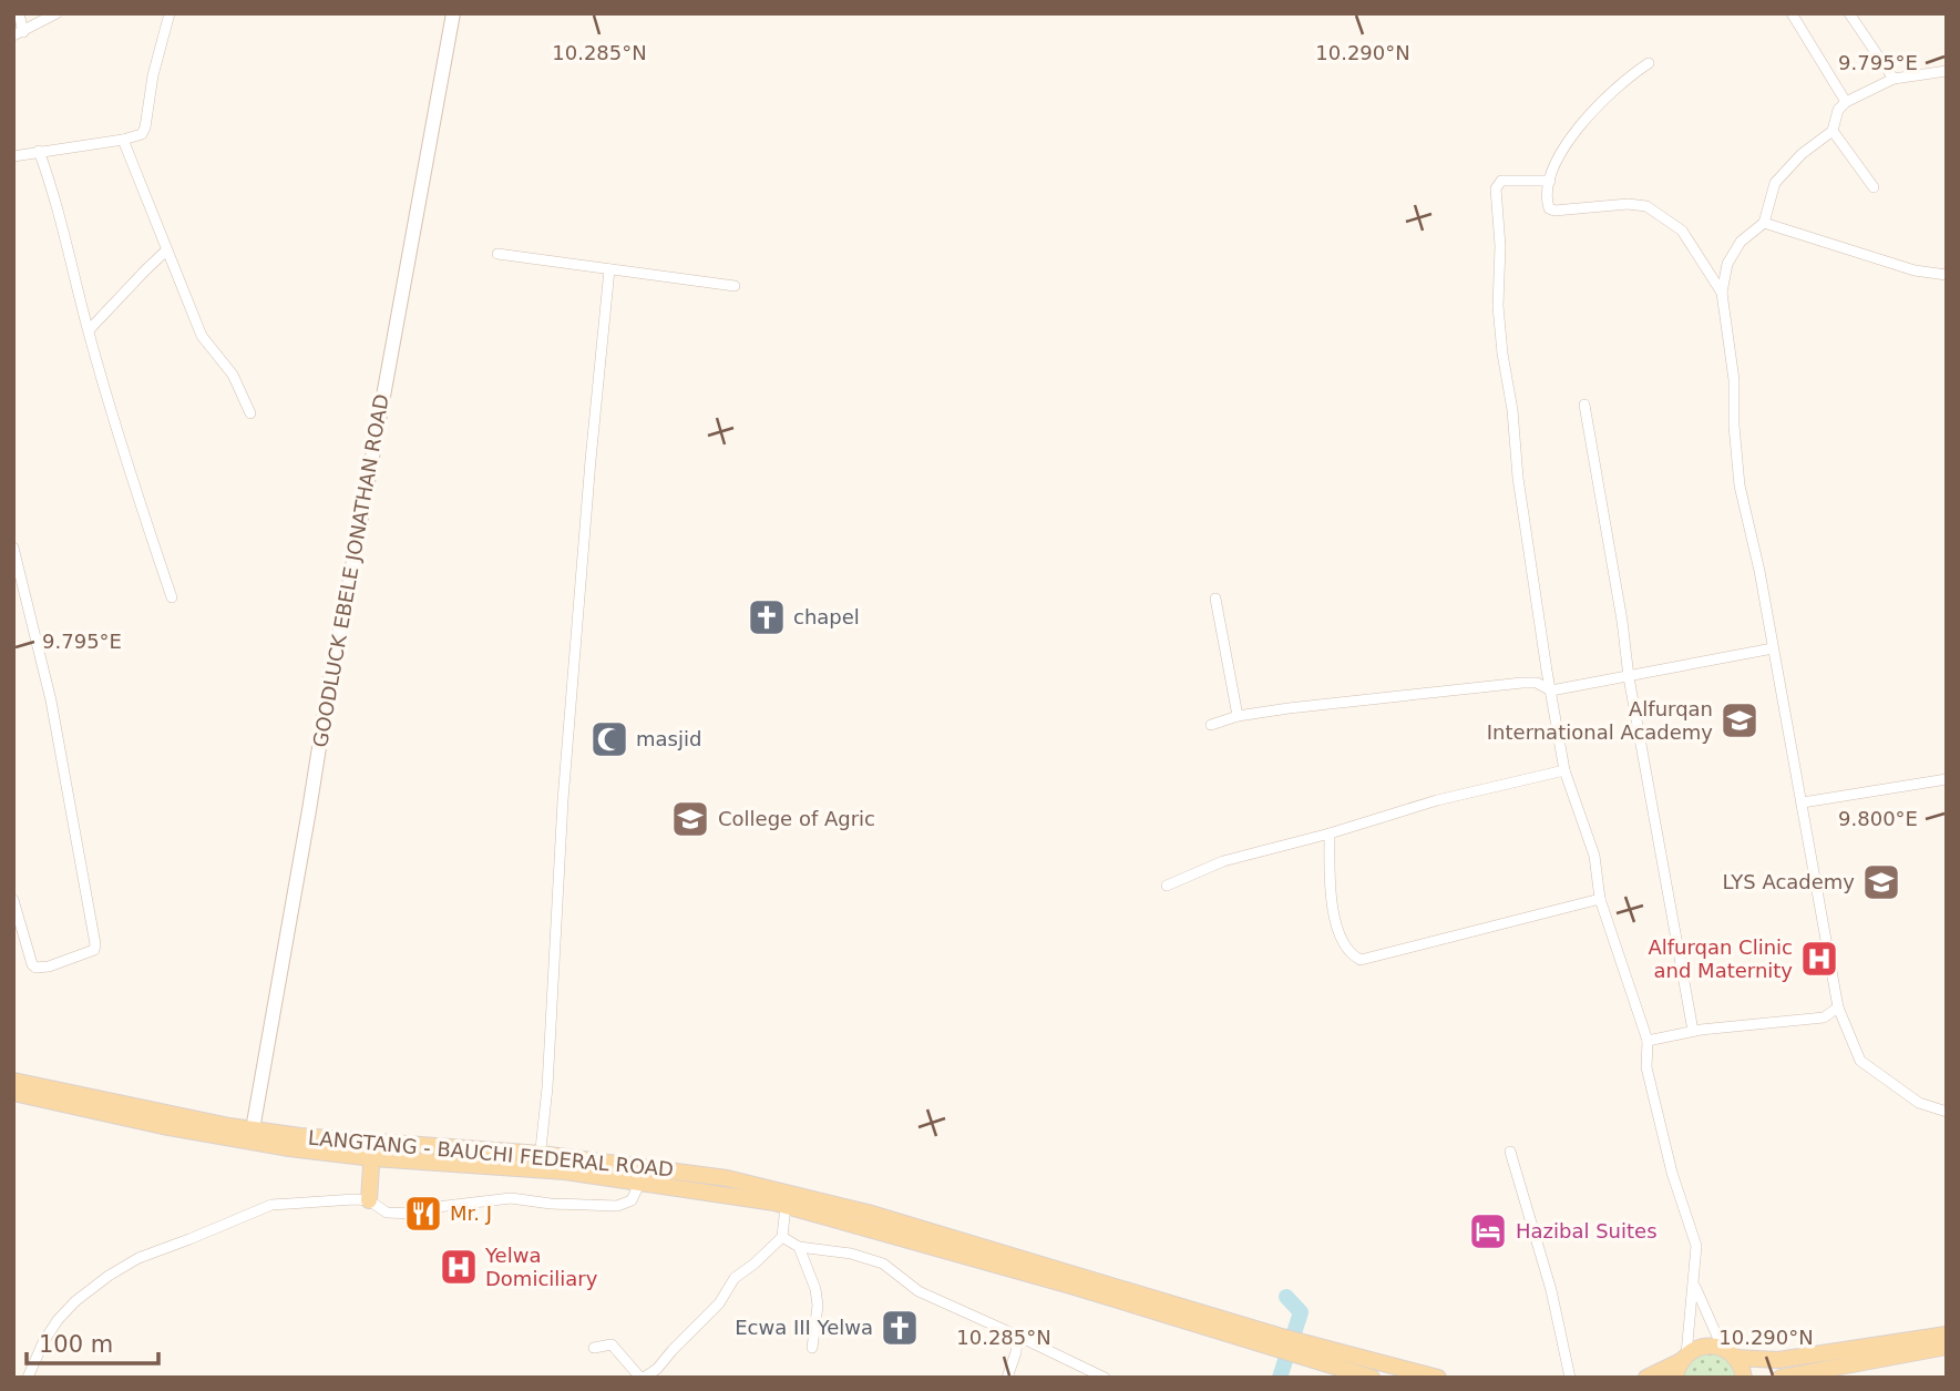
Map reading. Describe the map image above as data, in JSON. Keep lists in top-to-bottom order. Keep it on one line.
{"streets":{"main road":["GOODLUCK EBELE JONATHAN ROAD","LANGTANG - BAUCHI FEDERAL ROAD"]},"crossings":[["GOODLUCK EBELE JONATHAN ROAD","LANGTANG - BAUCHI FEDERAL ROAD"]],"places":{"church":["chapel","Ecwa III Yelwa"],"school or university":["Alfurqan International Academy","College of Agric","LYS Academy"],"mosque":["masjid"],"hospital":["Alfurqan Clinic and Maternity","Yelwa Domiciliary"],"restaurant":["Mr. J"],"hotel":["Hazibal Suites"]},"scale_bar":"100 m","coordinates":["10.285°N","10.290°N","9.795°E","9.800°E"]}
